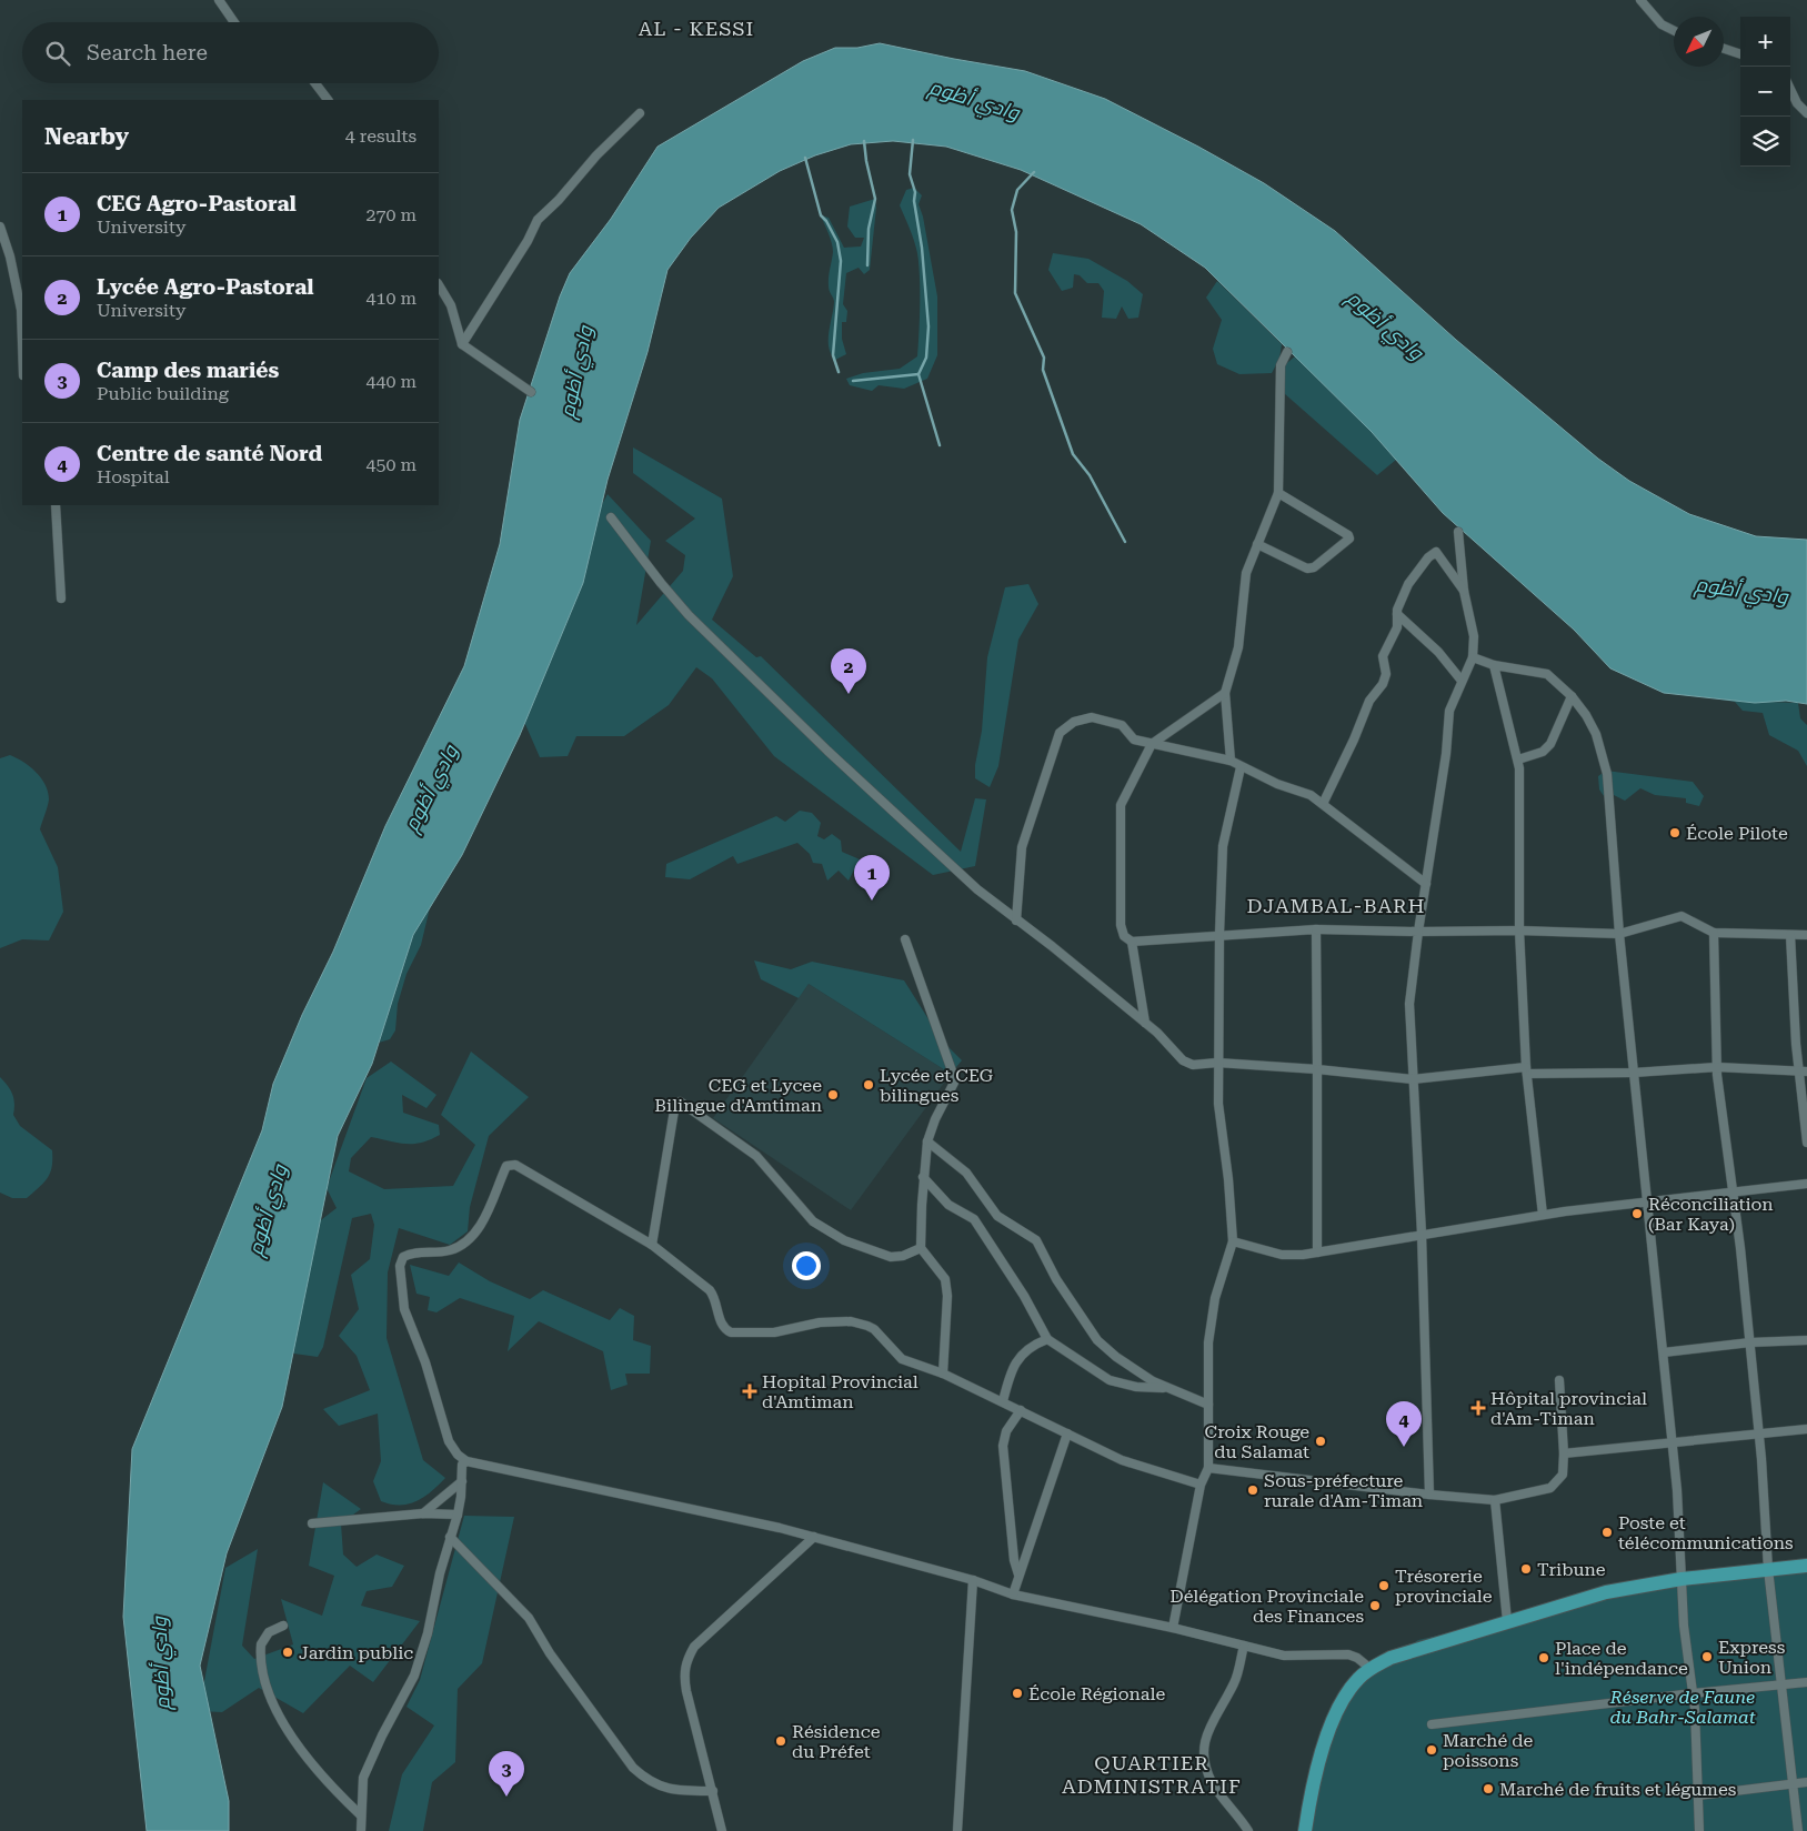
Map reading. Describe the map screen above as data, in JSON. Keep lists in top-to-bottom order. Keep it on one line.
{"districts":["AL - KESSI","DJAMBAL-BARH","QUARTIER ADMINISTRATIF"],"water":["وادي أظوم"],"parks":["Réserve de Faune du Bahr-Salamat"],"places":{"other":["École Pilote","Lycée et CEG bilingues","CEG et Lycee Bilingue d'Amtiman","Réconciliation (Bar Kaya)","Croix Rouge du Salamat","Sous-préfecture rurale d'Am-Timan","Poste et télécommunications","Tribune","Trésorerie provinciale","Délégation Provinciale des Finances","Jardin public","Express Union","Place de l'indépendance","École Régionale","Résidence du Préfet","Marché de poissons","Marché de fruits et légumes"],"health":["Hopital Provincial d'Amtiman","Hôpital provincial d'Am-Timan"]},"north":"bottom left","page":{"map_buttons":["+","−"],"search":"Search here","heading":["Nearby","4 results"],"list":[{"mark":"1","name":"CEG Agro-Pastoral","note":"University","value":"270 m"},{"mark":"2","name":"Lycée Agro-Pastoral","note":"University","value":"410 m"},{"mark":"3","name":"Camp des mariés","note":"Public building","value":"440 m"},{"mark":"4","name":"Centre de santé Nord","note":"Hospital","value":"450 m"}],"pins":["2","1","4","3"]}}
